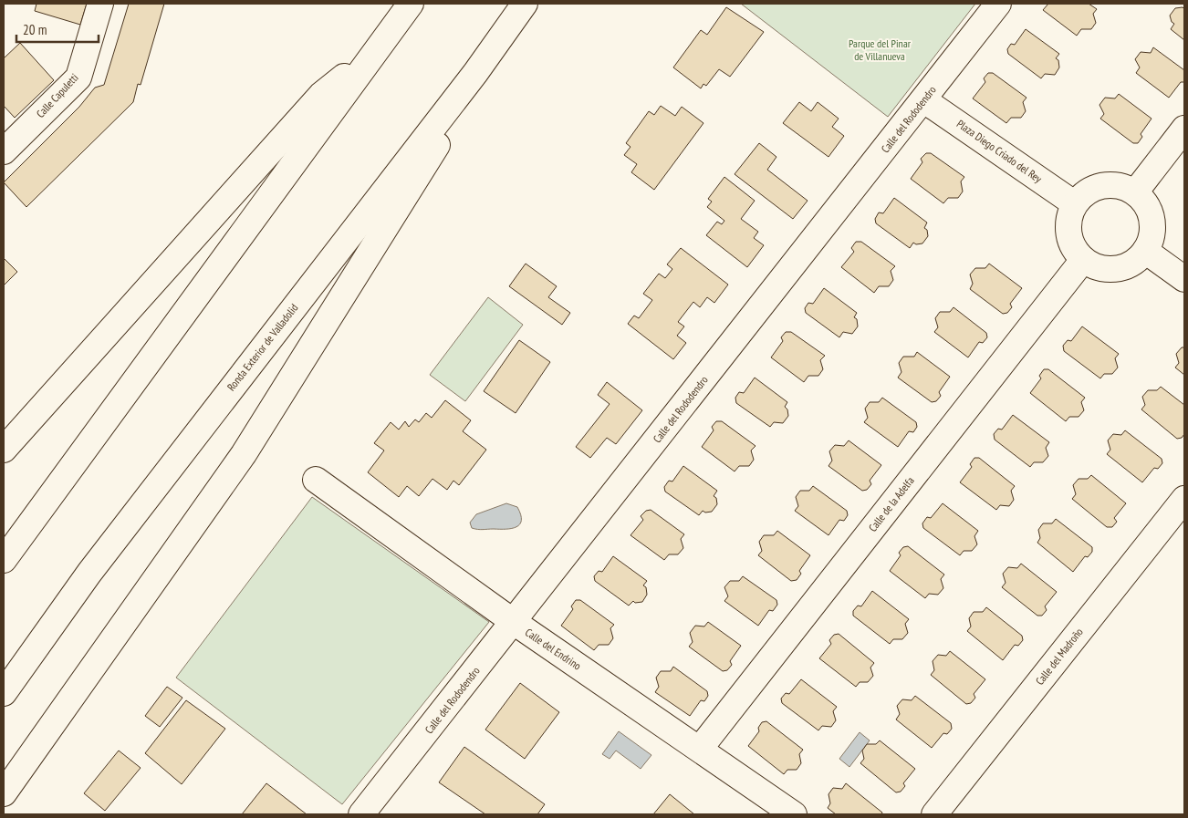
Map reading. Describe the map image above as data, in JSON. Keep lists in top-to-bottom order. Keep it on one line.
{"streets":{"main road":["Calle Capuletti","Calle del Rododendro","Plaza Diego Criado del Rey","Ronda Exterior de Valladolid","Calle de la Adelfa","Calle del Endrino","Calle del Madroño"]},"crossings":[["Calle del Rododendro","Plaza Diego Criado del Rey"],["Calle del Rododendro","Calle del Endrino"],["Plaza Diego Criado del Rey","Calle de la Adelfa"],["Calle de la Adelfa","Calle del Endrino"]],"parks":["Parque del Pinar de Villanueva"],"scale_bar":"20 m"}
